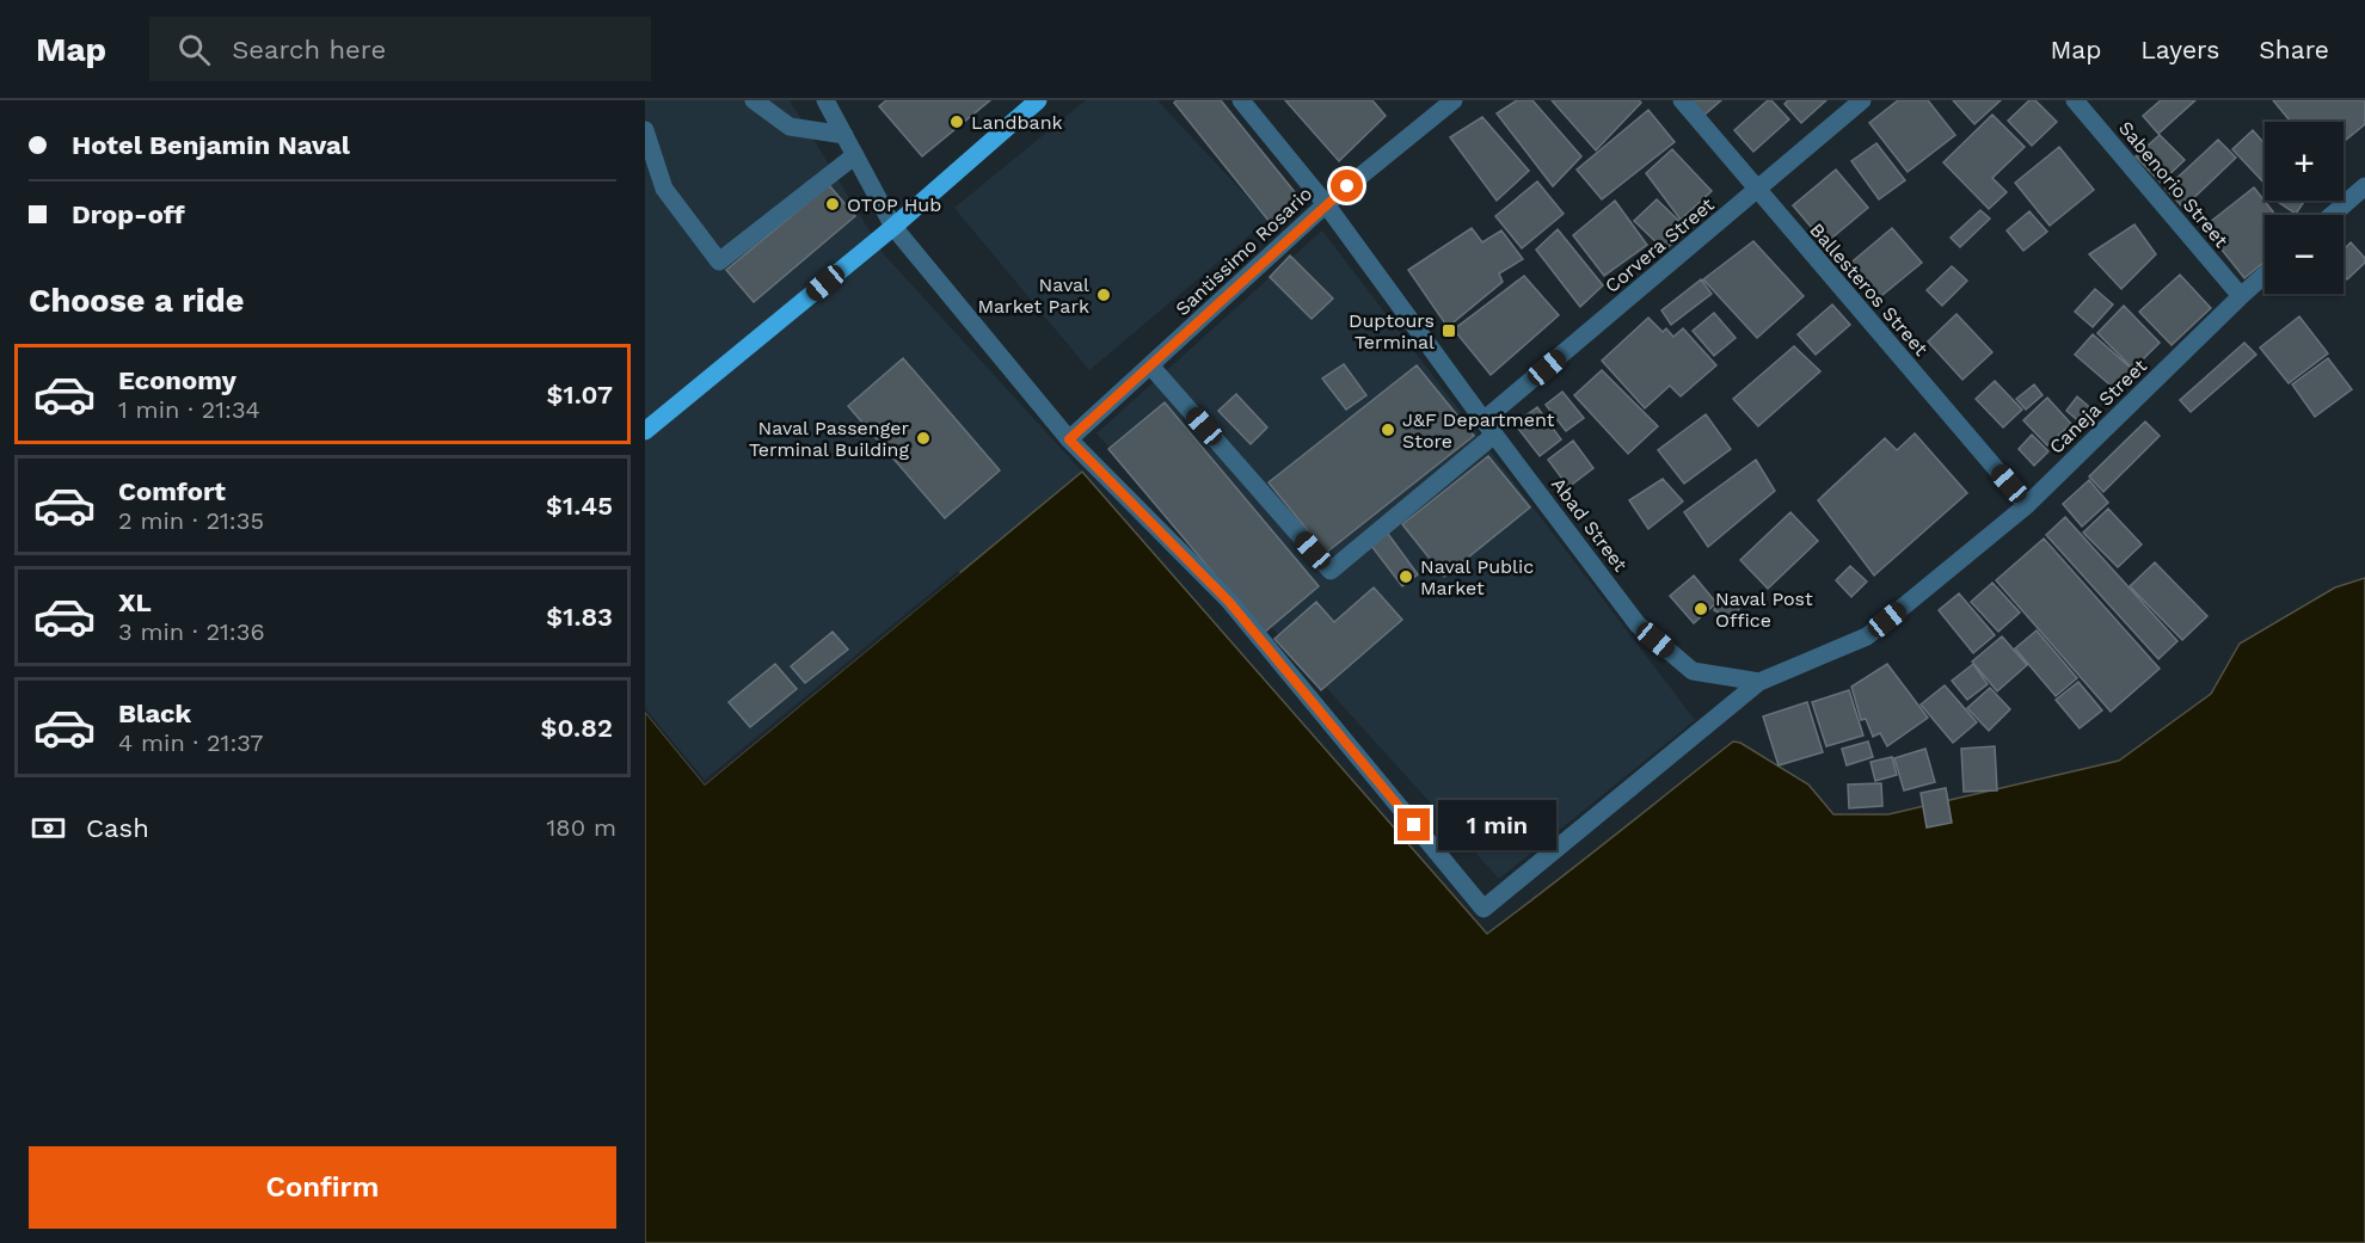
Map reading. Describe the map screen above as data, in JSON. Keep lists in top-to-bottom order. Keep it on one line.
{"streets":{"street":["Sabenorio Street","Corvera Street","Santissimo Rosario","Ballesteros Street","Caneja Street","Abad Street"]},"crossings":[["Sabenorio Street","Caneja Street"],["Corvera Street","Santissimo Rosario"],["Corvera Street","Ballesteros Street"],["Corvera Street","Abad Street"],["Santissimo Rosario","Caneja Street"],["Santissimo Rosario","Abad Street"],["Ballesteros Street","Caneja Street"],["Caneja Street","Abad Street"]],"places":{"other":["Landbank","OTOP Hub","Naval Market Park","J&F Department Store","Naval Passenger Terminal Building","Naval Public Market","Naval Post Office"],"transit":["Duptours Terminal"]},"page":{"header":"Map","search":"Search here","nav":["Map","Layers","Share"],"banner":["Hotel Benjamin Naval","Drop-off"],"map_buttons":["+","−"],"heading":"Choose a ride","list":[{"name":"Economy","note":"1 min · 21:34","value":"$1.07"},{"name":"Comfort","note":"2 min · 21:35","value":"$1.45"},{"name":"XL","note":"3 min · 21:36","value":"$1.83"},{"name":"Black","note":"4 min · 21:37","value":"$0.82"}],"pay":["Cash","180 m"],"bubble":"1 min","buttons":"Confirm"}}
